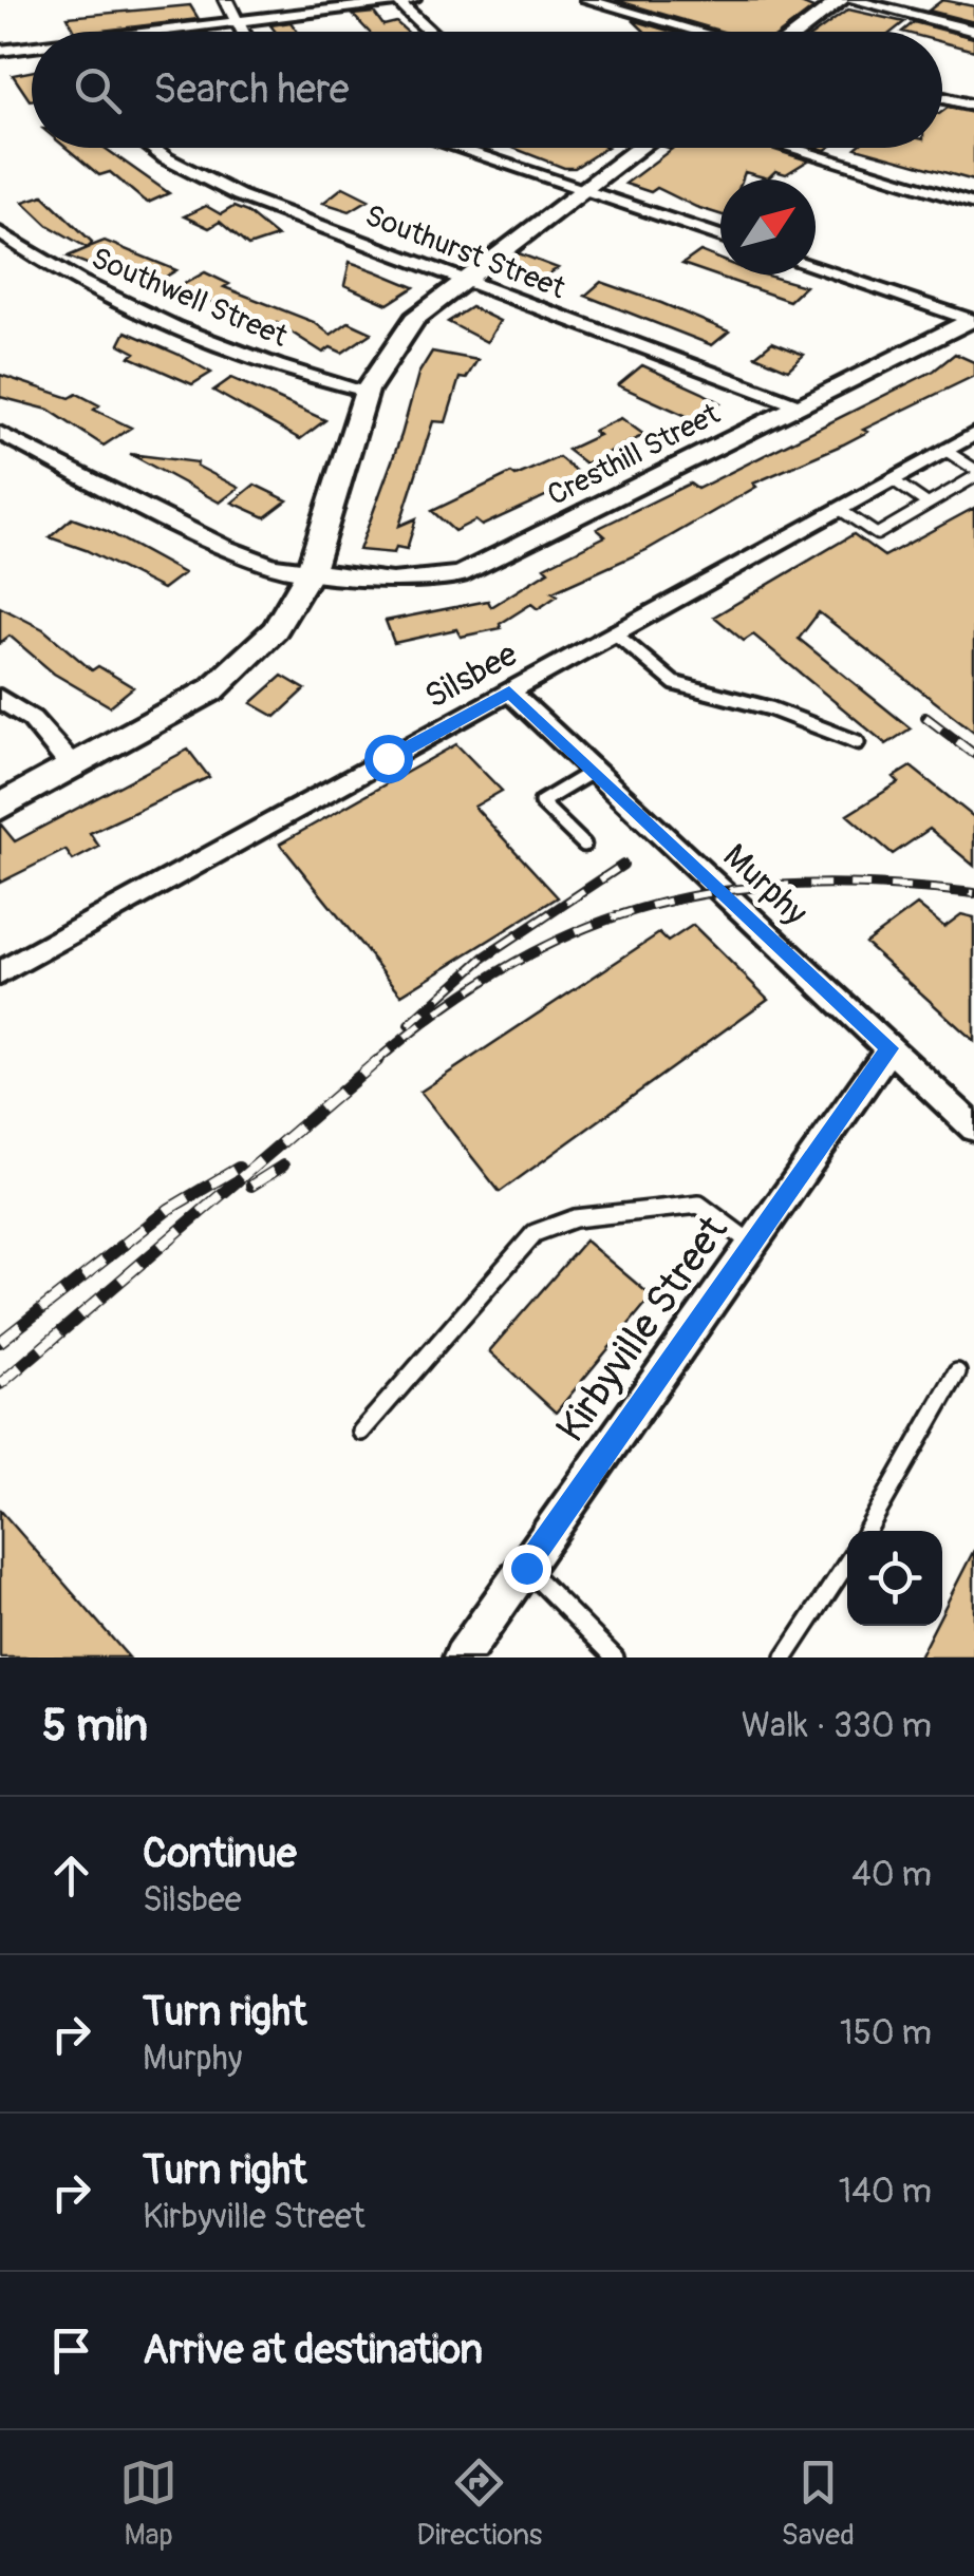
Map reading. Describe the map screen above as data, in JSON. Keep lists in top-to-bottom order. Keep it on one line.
{"streets":{"street":["Southurst Street","Southwell Street","Cresthill Street","Silsbee","Murphy","Kirbyville Street"]},"crossings":[["Southurst Street","Cresthill Street"],["Silsbee","Murphy"],["Murphy","Kirbyville Street"]],"north":"top right","page":{"search":"Search here","heading":["5 min","Walk · 330 m"],"list":[["Continue","Silsbee","40 m"],["Turn right","Murphy","150 m"],["Turn right","Kirbyville Street","140 m"],"Arrive at destination"],"nav":["Map","Directions","Saved"]}}
